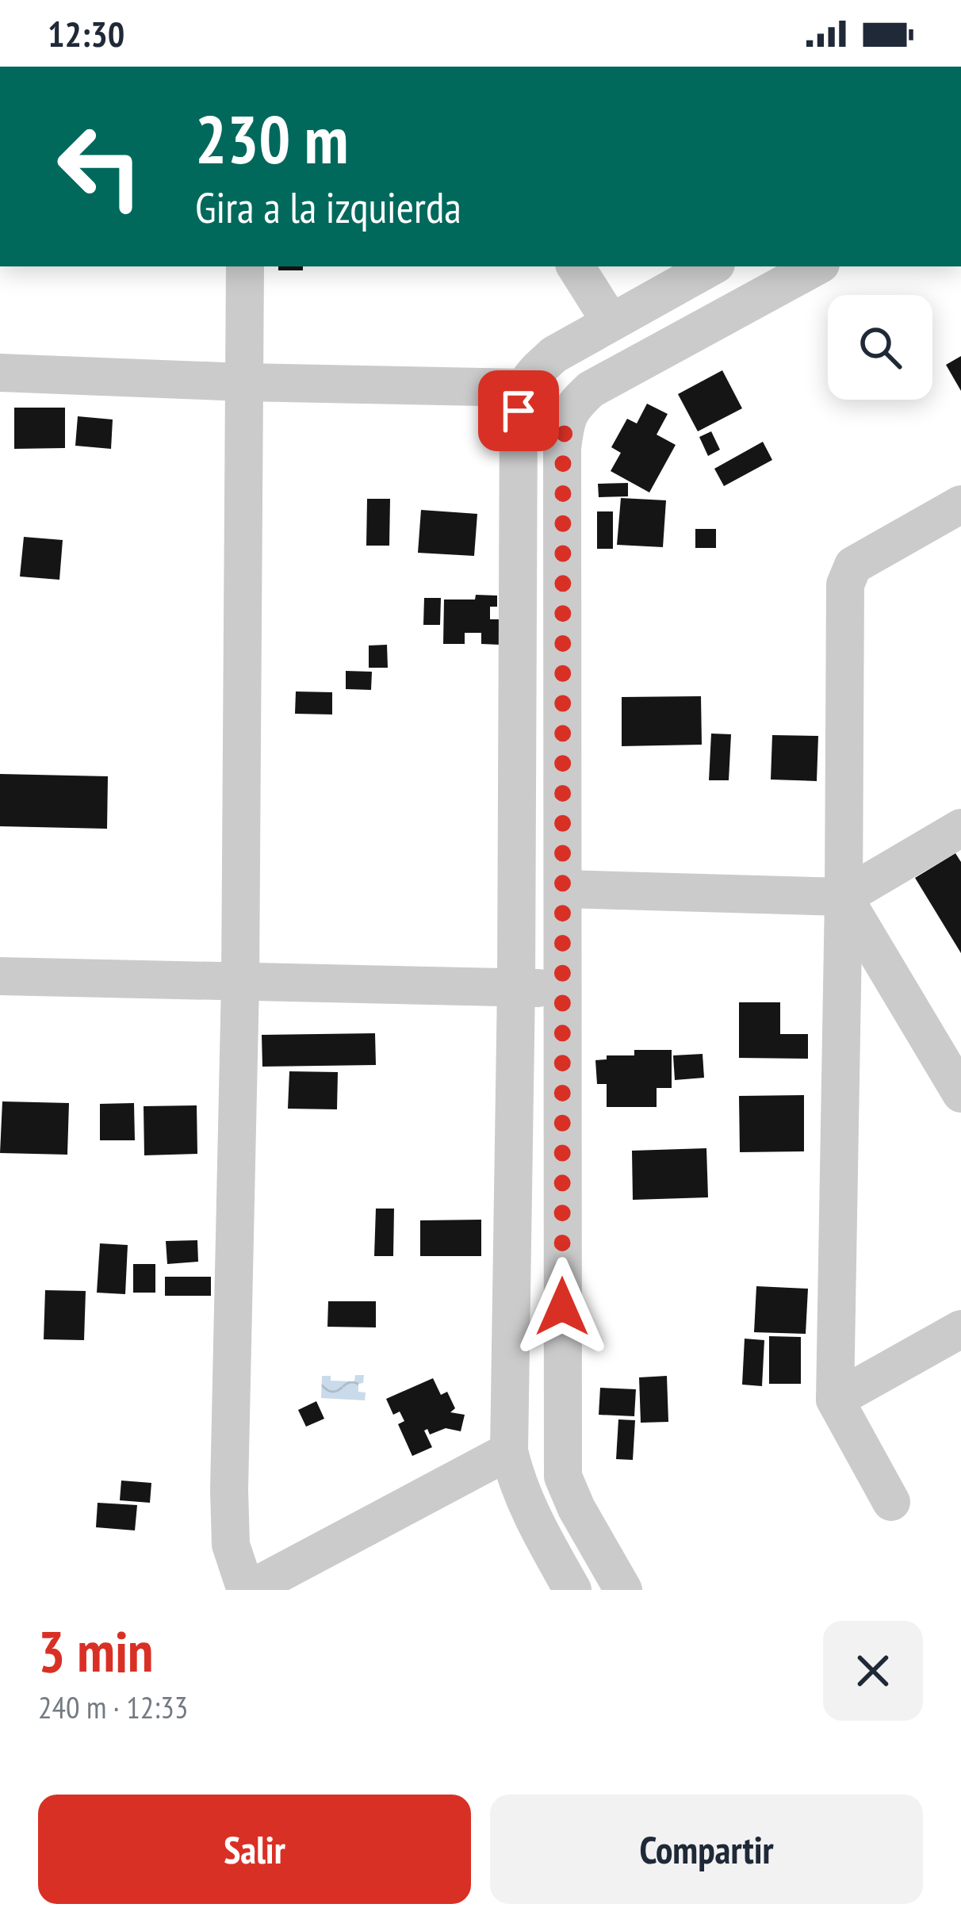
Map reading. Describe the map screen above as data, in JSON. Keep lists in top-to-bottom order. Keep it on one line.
{"page":{"status":"12:30","turn":["230 m","Gira a la izquierda"],"heading":["3 min","240 m · 12:33"],"buttons":["Salir","Compartir"]}}
